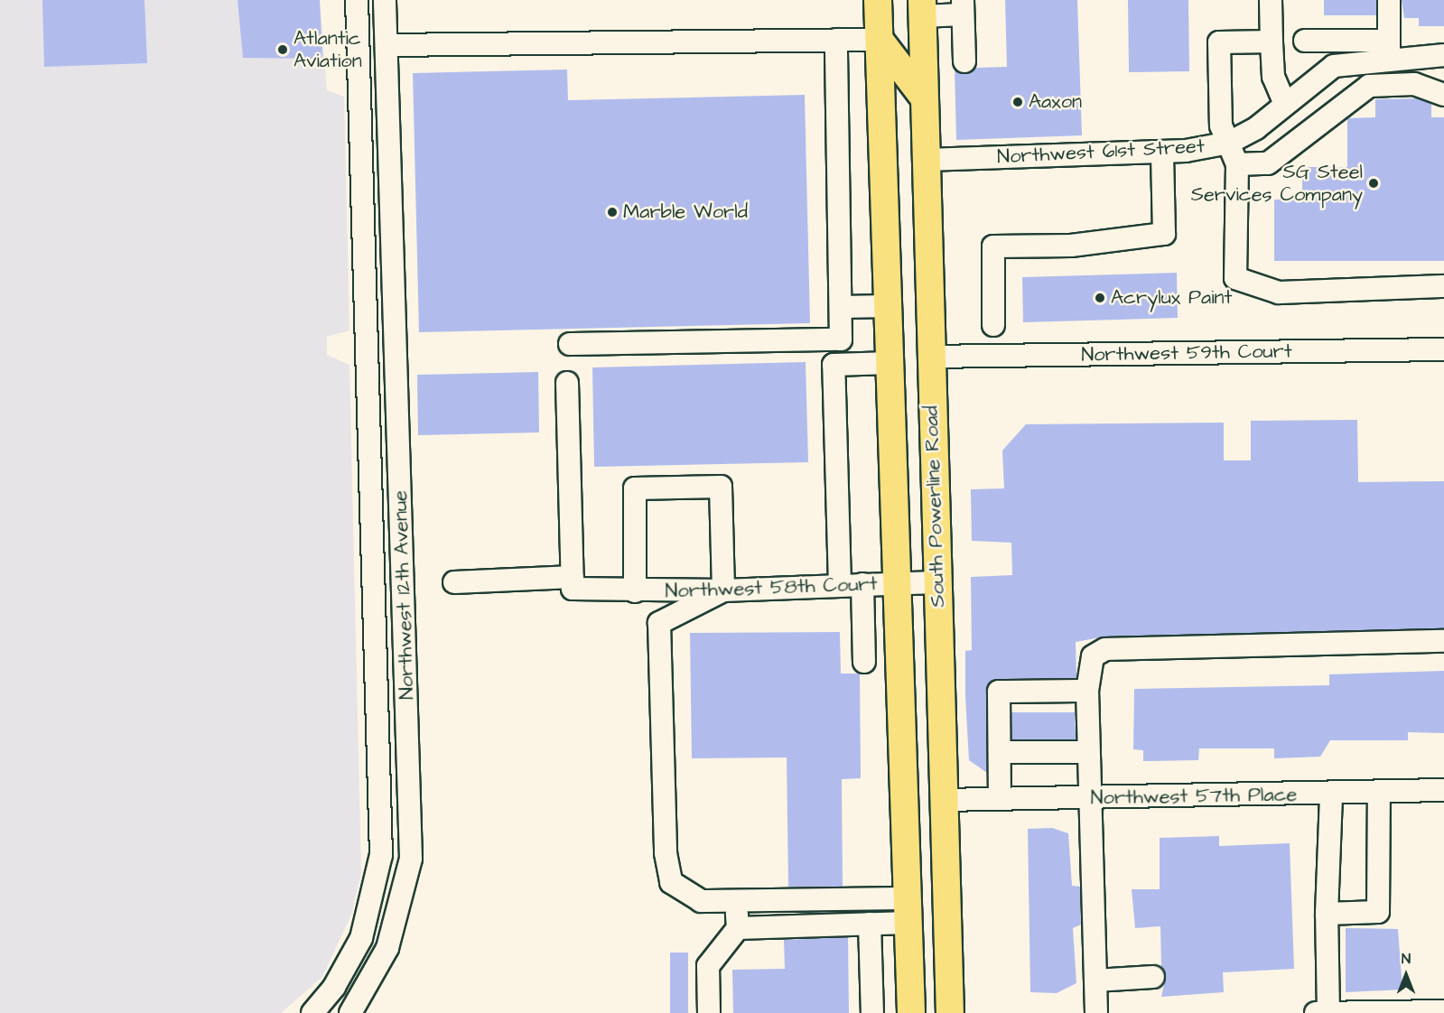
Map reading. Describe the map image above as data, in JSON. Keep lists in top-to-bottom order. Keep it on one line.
{"streets":{"main road":["South Powerline Road"],"street":["Northwest 61st Street","Northwest 59th Court","Northwest 58th Court","Northwest 12th Avenue","Northwest 57th Place"]},"crossings":[["Northwest 61st Street","South Powerline Road"],["Northwest 59th Court","South Powerline Road"],["South Powerline Road","Northwest 58th Court"],["South Powerline Road","Northwest 57th Place"]],"places":["Atlantic Aviation","Aaxon","SG Steel Services Company","Marble World","Acrylux Paint"],"north":"top"}
